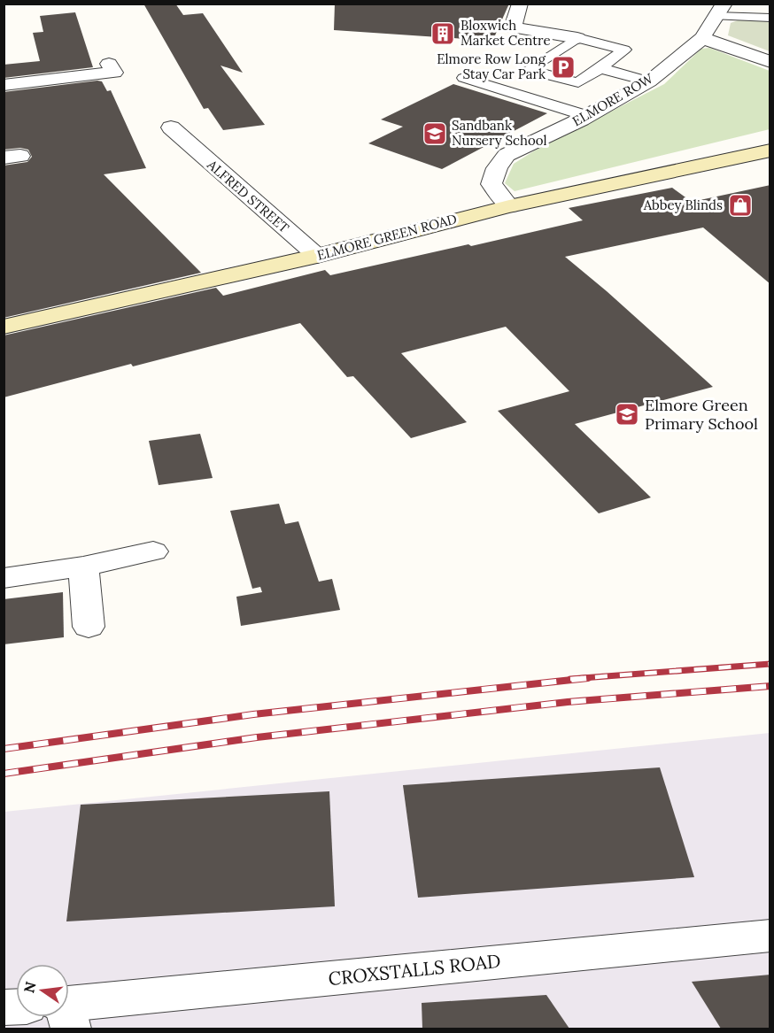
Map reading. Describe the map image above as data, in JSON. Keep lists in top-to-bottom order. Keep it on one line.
{"streets":{"main road":["ELMORE GREEN ROAD"],"street":["ELMORE ROW","ALFRED STREET","CROXSTALLS ROAD"]},"crossings":[["ELMORE ROW","ELMORE GREEN ROAD"],["ALFRED STREET","ELMORE GREEN ROAD"]],"places":{"building":["Bloxwich Market Centre"],"parking":["Elmore Row Long Stay Car Park"],"school or university":["Sandbank Nursery School","Elmore Green Primary School"],"shop":["Abbey Blinds"]},"north":"left"}
